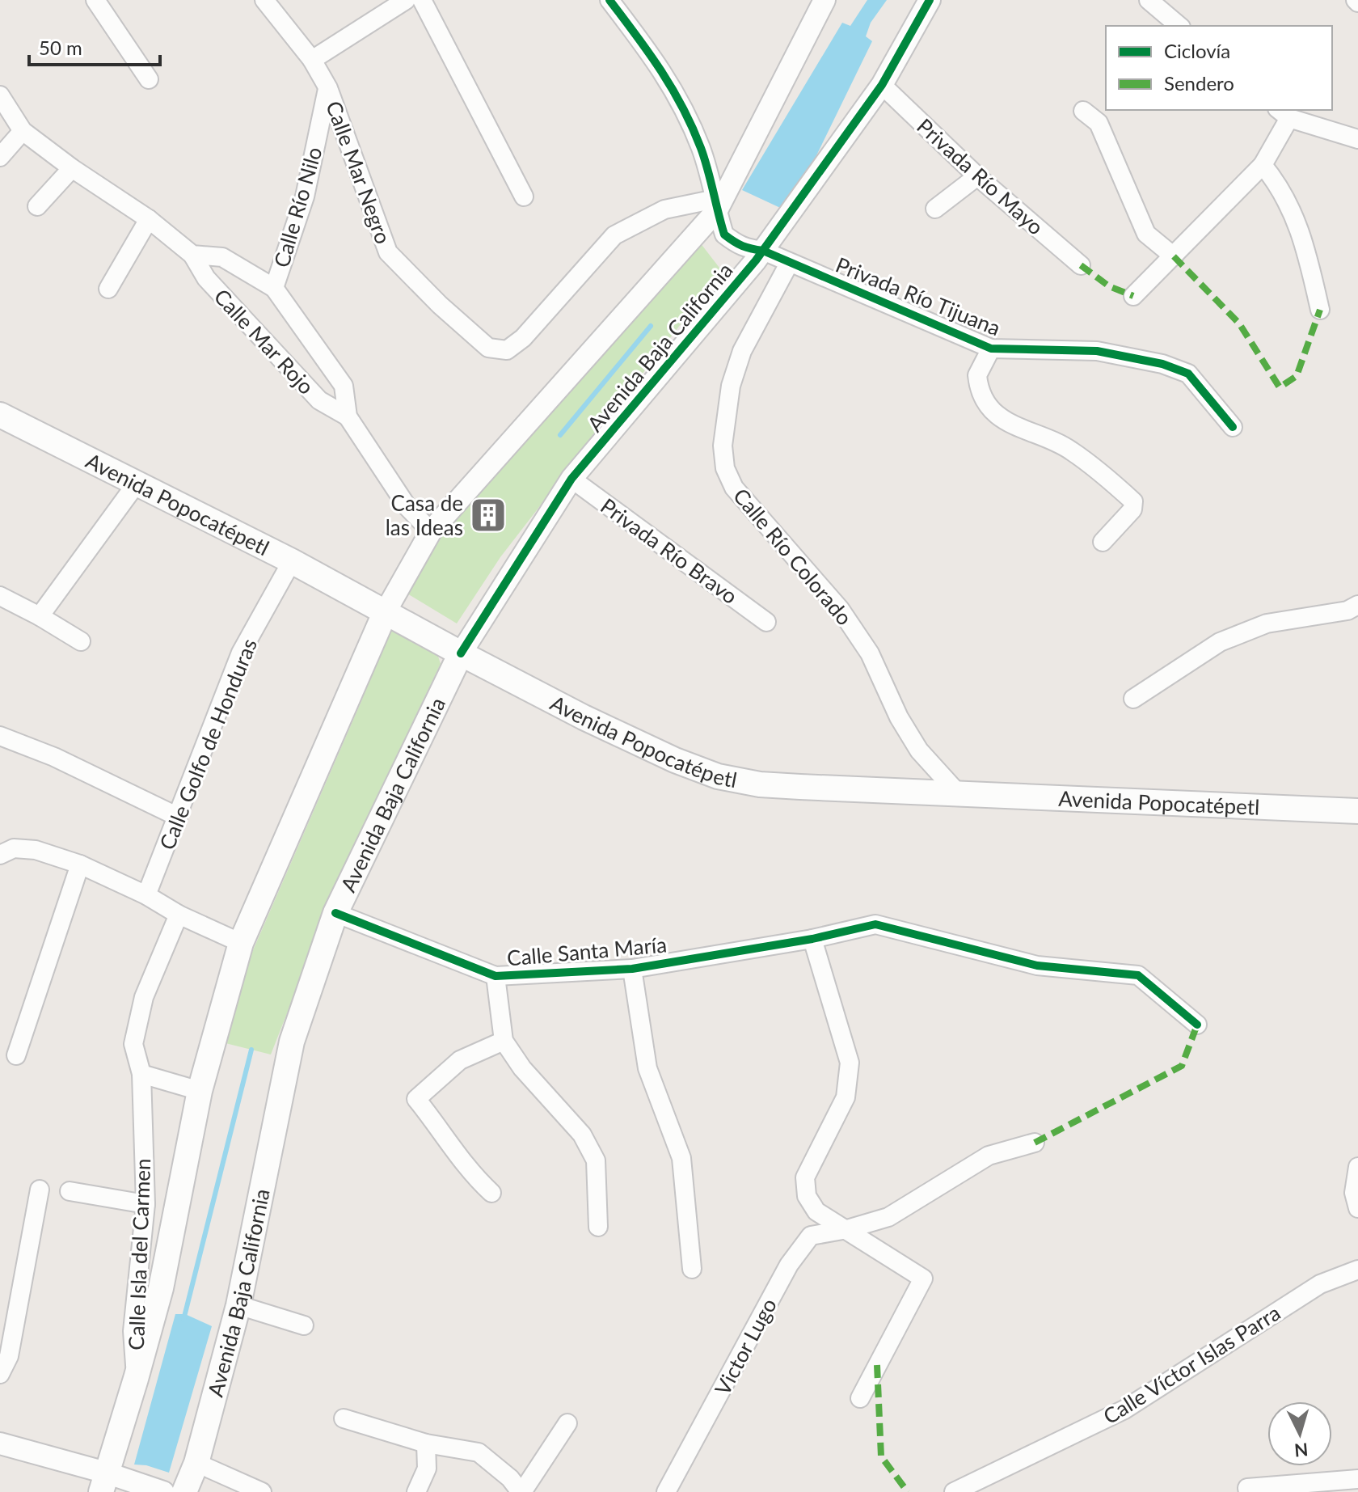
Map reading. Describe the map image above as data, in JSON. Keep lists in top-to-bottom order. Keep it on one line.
{"streets":{"main road":["Avenida Baja California","Avenida Popocatépetl"],"street":["Calle Mar Negro","Privada Río Mayo","Calle Río Nilo","Privada Río Tijuana","Calle Mar Rojo","Privada Río Bravo","Calle Río Colorado","Calle Golfo de Honduras","Calle Santa María","Calle Isla del Carmen","Victor Lugo","Calle Víctor Islas Parra"]},"crossings":[["Calle Mar Negro","Calle Río Nilo"],["Calle Mar Negro","Privada Río Tijuana"],["Privada Río Mayo","Avenida Baja California"],["Calle Río Nilo","Calle Mar Rojo"],["Privada Río Tijuana","Avenida Baja California"],["Privada Río Tijuana","Calle Río Colorado"],["Avenida Baja California","Avenida Popocatépetl"],["Avenida Baja California","Privada Río Bravo"],["Avenida Baja California","Calle Santa María"],["Avenida Popocatépetl","Calle Río Colorado"],["Avenida Popocatépetl","Calle Golfo de Honduras"]],"places":{"building":["Casa de las Ideas"]},"legend":["Ciclovía","Sendero"],"scale_bar":"50 m","north":"bottom"}
